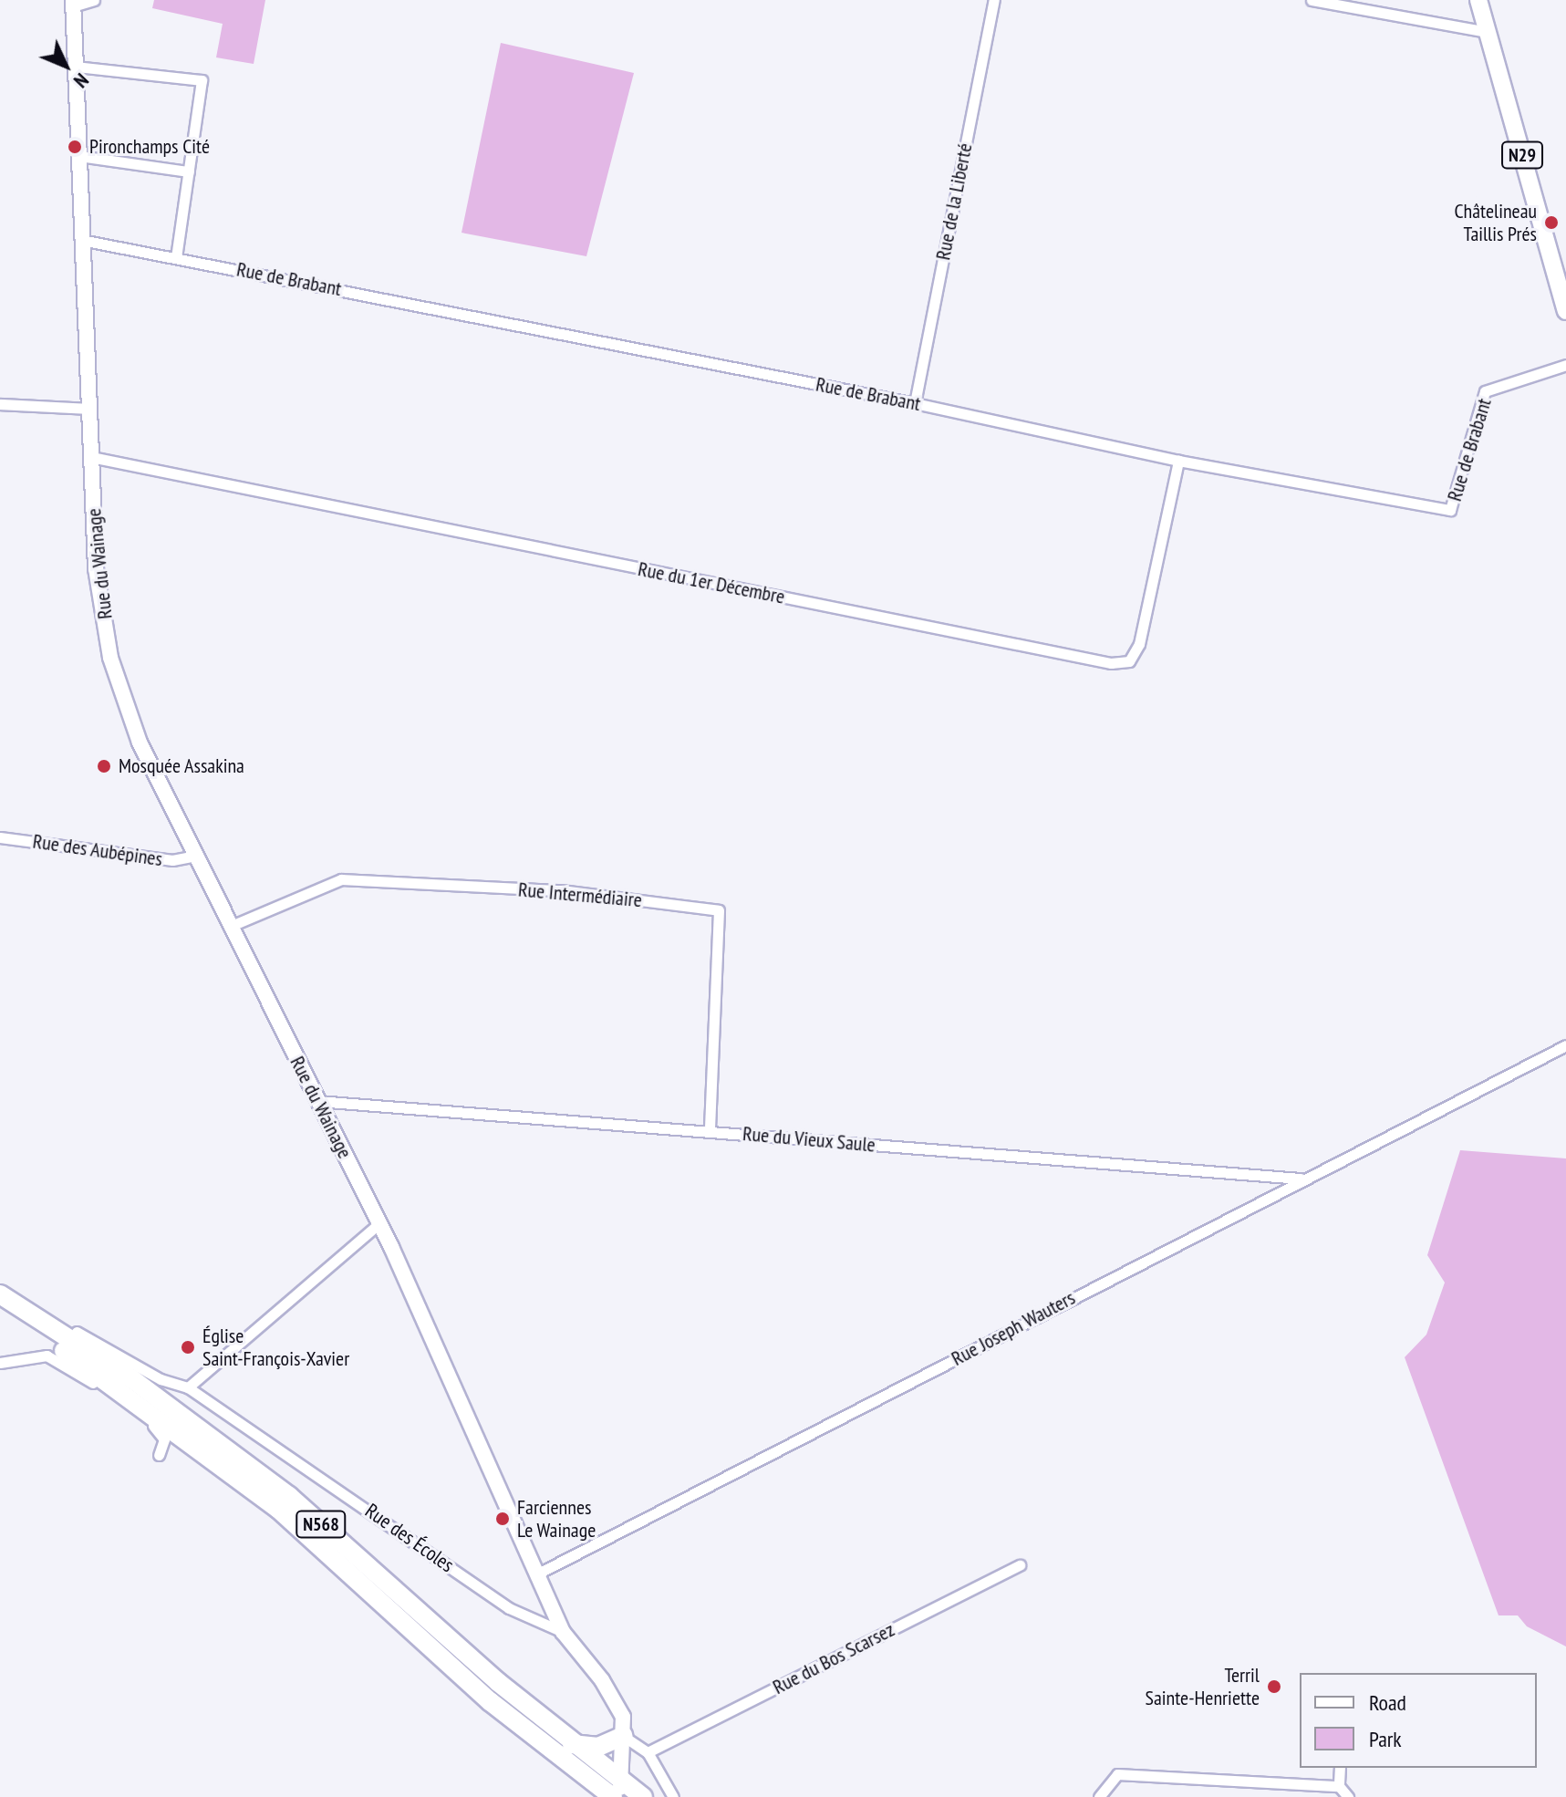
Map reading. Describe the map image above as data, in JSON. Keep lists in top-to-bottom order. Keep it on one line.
{"streets":{"highway":["N568"],"main road":["N29"],"street":["Rue de la Liberté","Rue de Brabant","Rue du Wainage","Rue du 1er Décembre","Rue des Aubépines","Rue Intermédiaire","Rue du Vieux Saule","Rue Joseph Wauters","Rue des Écoles","Rue du Bos Scarsez"]},"crossings":[["Rue de la Liberté","Rue de Brabant"],["Rue de Brabant","Rue du Wainage"],["Rue de Brabant","Rue du 1er Décembre"],["Rue du Wainage","Rue du 1er Décembre"],["Rue du Wainage","Rue des Aubépines"],["Rue du Wainage","Rue Intermédiaire"],["Rue du Wainage","Rue du Vieux Saule"],["Rue du Wainage","Rue Joseph Wauters"],["Rue du Wainage","N568"],["Rue du Wainage","Rue des Écoles"],["Rue Intermédiaire","Rue du Vieux Saule"],["Rue du Vieux Saule","Rue Joseph Wauters"]],"places":["Pironchamps Cité","Châtelineau Taillis Prés","Mosquée Assakina","Église Saint-François-Xavier","Farciennes Le Wainage","Terril Sainte-Henriette"],"legend":["Road","Park"],"north":"bottom right"}
